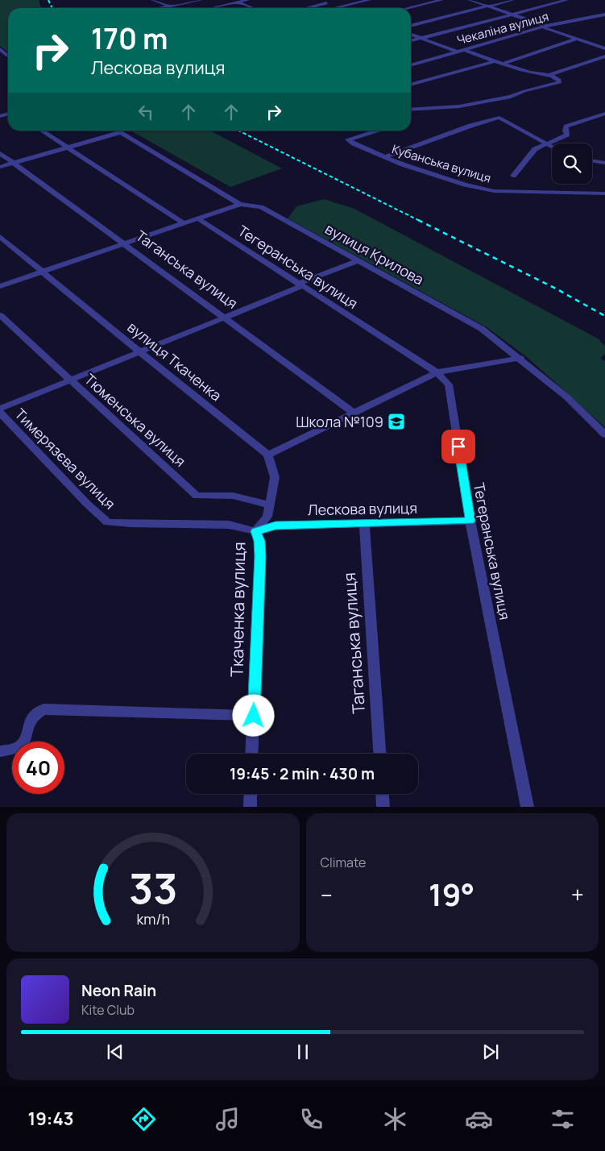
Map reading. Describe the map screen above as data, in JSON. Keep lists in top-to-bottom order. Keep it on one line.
{"streets":{"street":["Чекаліна вулиця","Кубанська вулиця","вулиця Крилова","Тегеранська вулиця","Таганська вулиця","вулиця Ткаченка","Тюменська вулиця","Тимерязєва вулиця","Лескова вулиця","Ткаченка вулиця"]},"crossings":[["Тегеранська вулиця","Лескова вулиця"],["Таганська вулиця","Лескова вулиця"],["Тимерязєва вулиця","Лескова вулиця"],["Тимерязєва вулиця","Ткаченка вулиця"],["Лескова вулиця","Ткаченка вулиця"]],"places":{"school or university":["Школа №109"]},"page":{"turn":["170 m","Лескова вулиця"],"limit":"40","trip":"19:45 · 2 min · 430 m","tile":"Climate","heat":["−","19°","+"],"song":["Neon Rain","Kite Club"],"tabs":"19:43","gauge":["33","km/h"]}}
